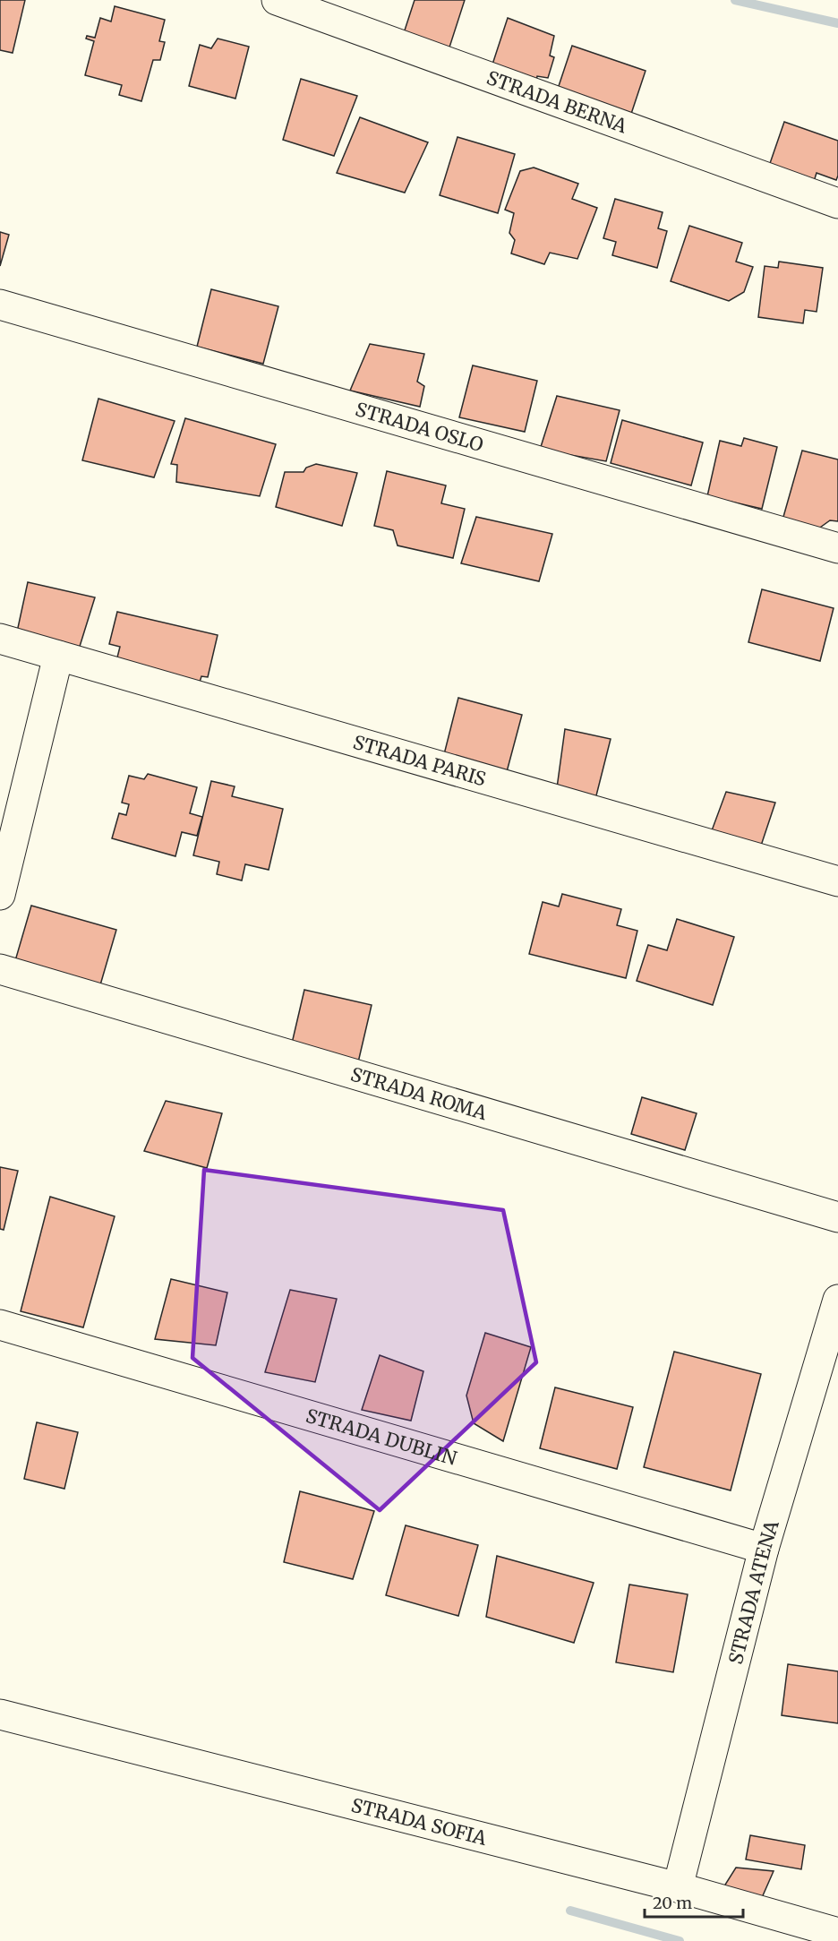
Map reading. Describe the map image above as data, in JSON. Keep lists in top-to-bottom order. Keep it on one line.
{"streets":{"street":["STRADA BERNA","STRADA OSLO","STRADA PARIS","STRADA ROMA","STRADA DUBLIN","STRADA ATENA","STRADA SOFIA"]},"crossings":[["STRADA DUBLIN","STRADA ATENA"],["STRADA ATENA","STRADA SOFIA"]],"scale_bar":"20 m"}
